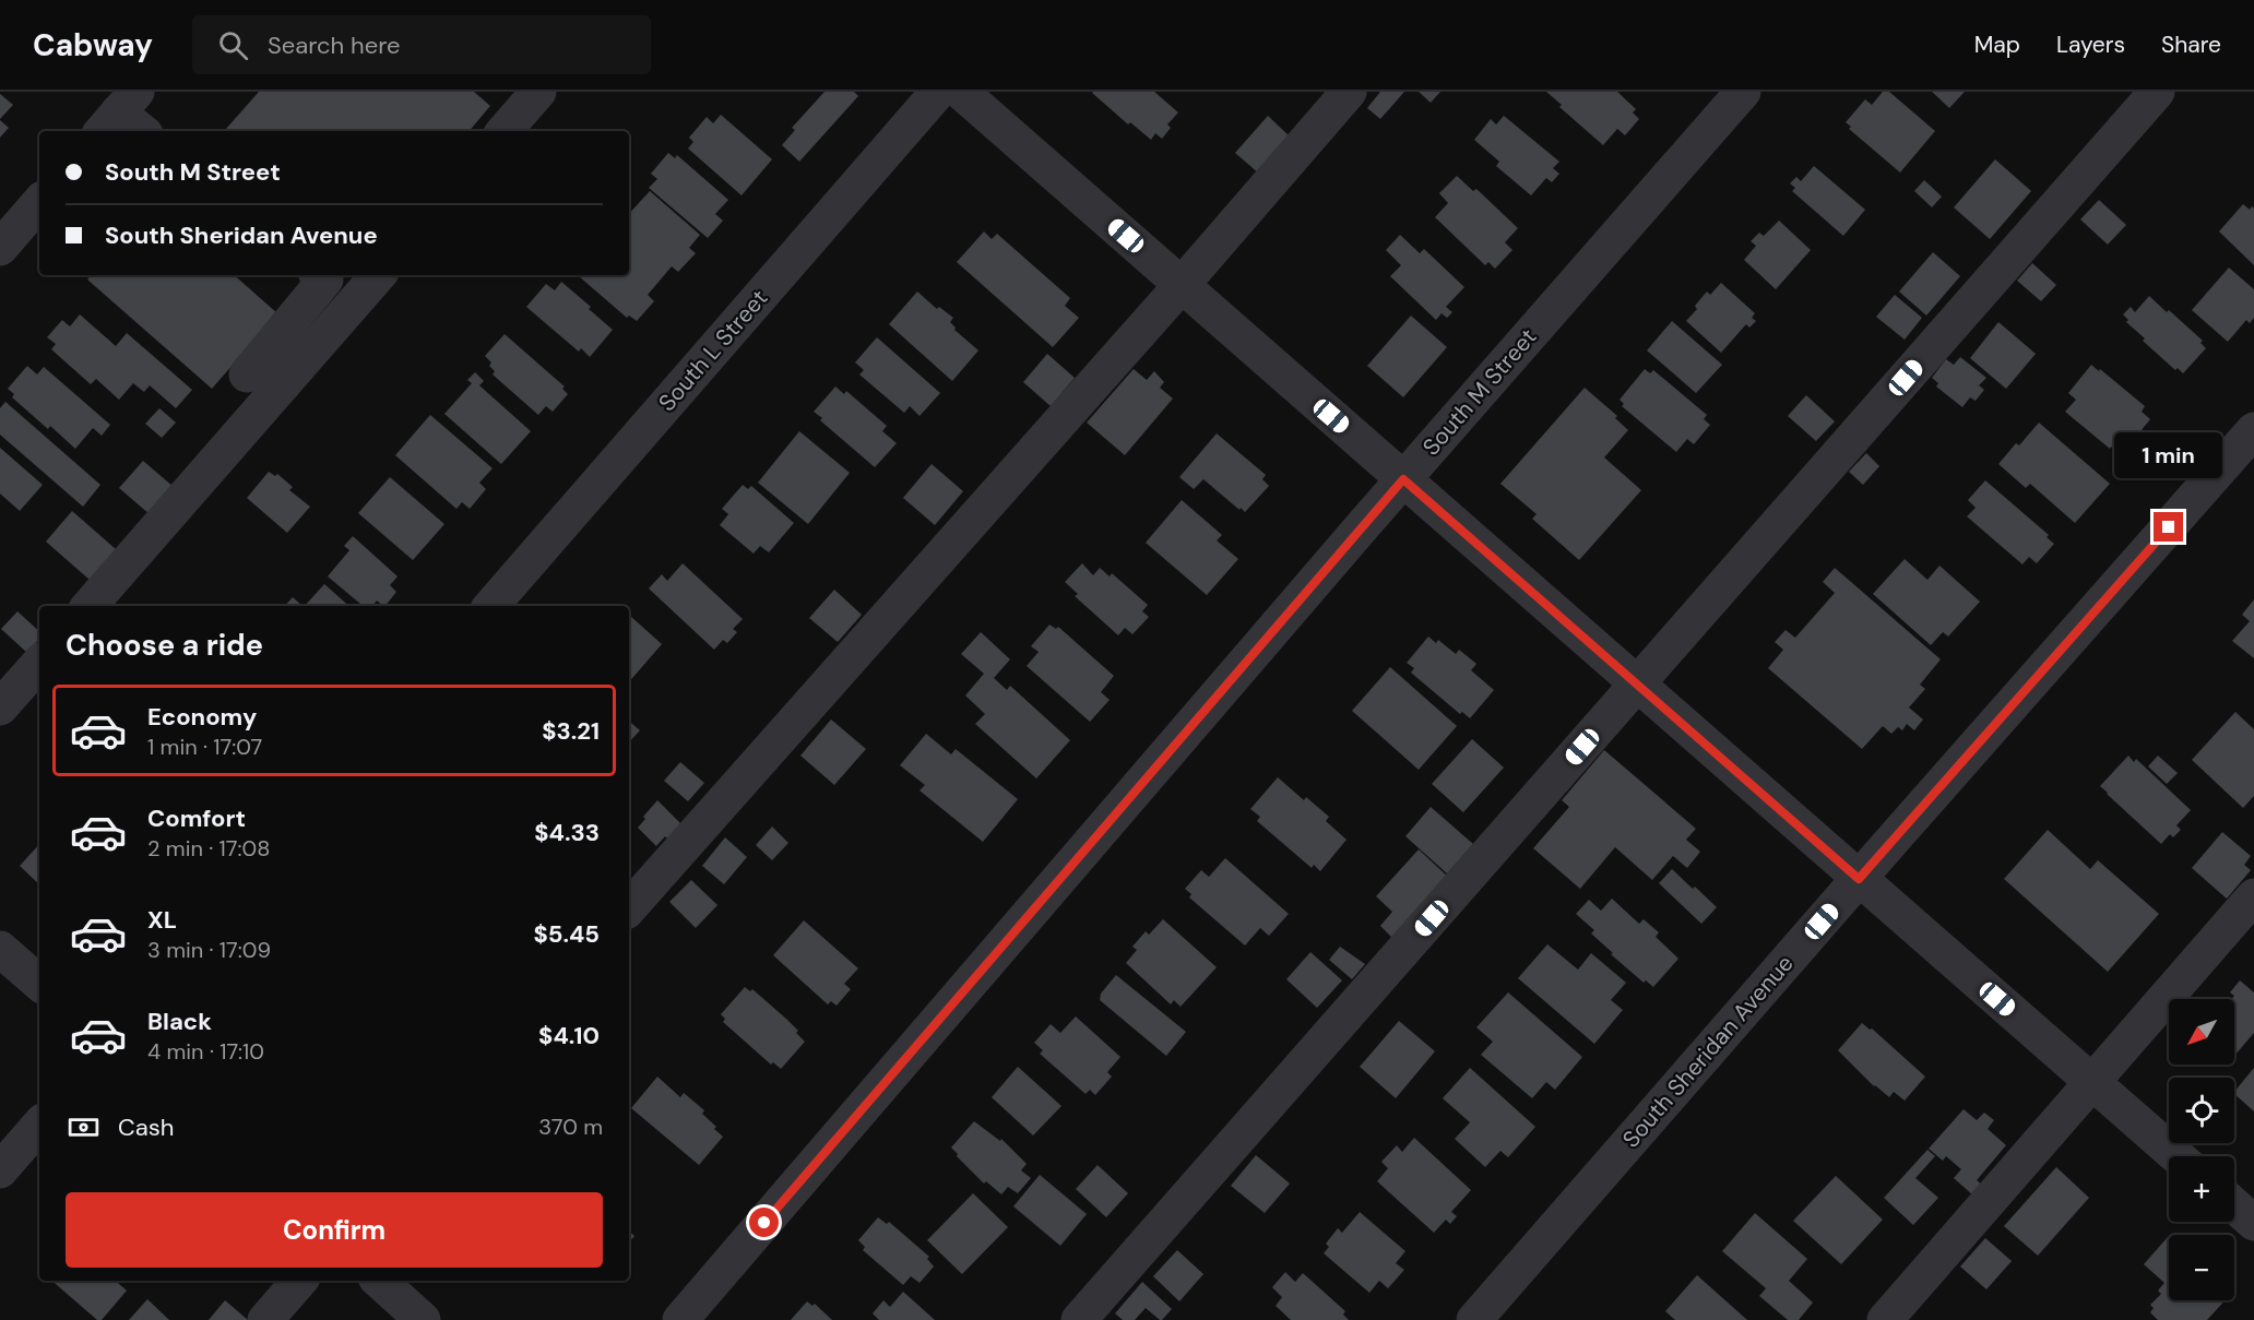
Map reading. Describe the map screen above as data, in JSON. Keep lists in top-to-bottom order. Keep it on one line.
{"streets":{"street":["South L Street","South M Street","South Sheridan Avenue"]},"north":"bottom left","page":{"header":"Cabway","search":"Search here","nav":["Map","Layers","Share"],"banner":["South M Street","South Sheridan Avenue"],"bubble":"1 min","heading":"Choose a ride","list":[{"name":"Economy","note":"1 min · 17:07","value":"$3.21"},{"name":"Comfort","note":"2 min · 17:08","value":"$4.33"},{"name":"XL","note":"3 min · 17:09","value":"$5.45"},{"name":"Black","note":"4 min · 17:10","value":"$4.10"}],"map_buttons":["+","−"],"pay":["Cash","370 m"],"buttons":"Confirm"}}
